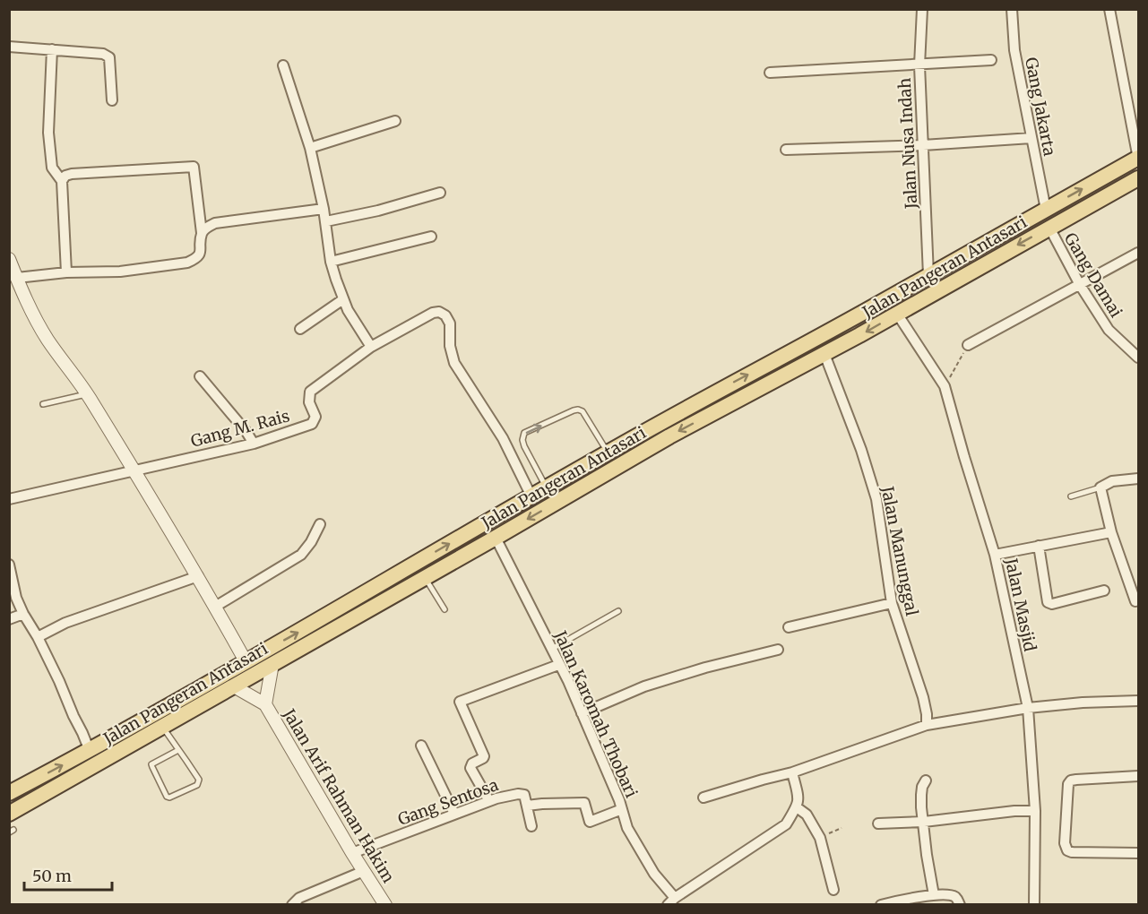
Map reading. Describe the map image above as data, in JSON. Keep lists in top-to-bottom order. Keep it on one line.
{"streets":{"main road":["Jalan Pangeran Antasari"],"street":["Gang Jakarta","Jalan Nusa Indah","Gang Damai","Gang M. Rais","Jalan Manunggal","Jalan Masjid","Jalan Karomah Thobari","Jalan Arif Rahman Hakim","Gang Sentosa"]},"crossings":[["Gang Jakarta","Jalan Pangeran Antasari"],["Jalan Nusa Indah","Jalan Pangeran Antasari"],["Jalan Pangeran Antasari","Gang Damai"],["Jalan Pangeran Antasari","Gang M. Rais"],["Jalan Pangeran Antasari","Jalan Manunggal"],["Jalan Pangeran Antasari","Jalan Masjid"],["Jalan Pangeran Antasari","Jalan Karomah Thobari"],["Jalan Pangeran Antasari","Jalan Arif Rahman Hakim"],["Jalan Arif Rahman Hakim","Gang Sentosa"]],"scale_bar":"50 m"}
